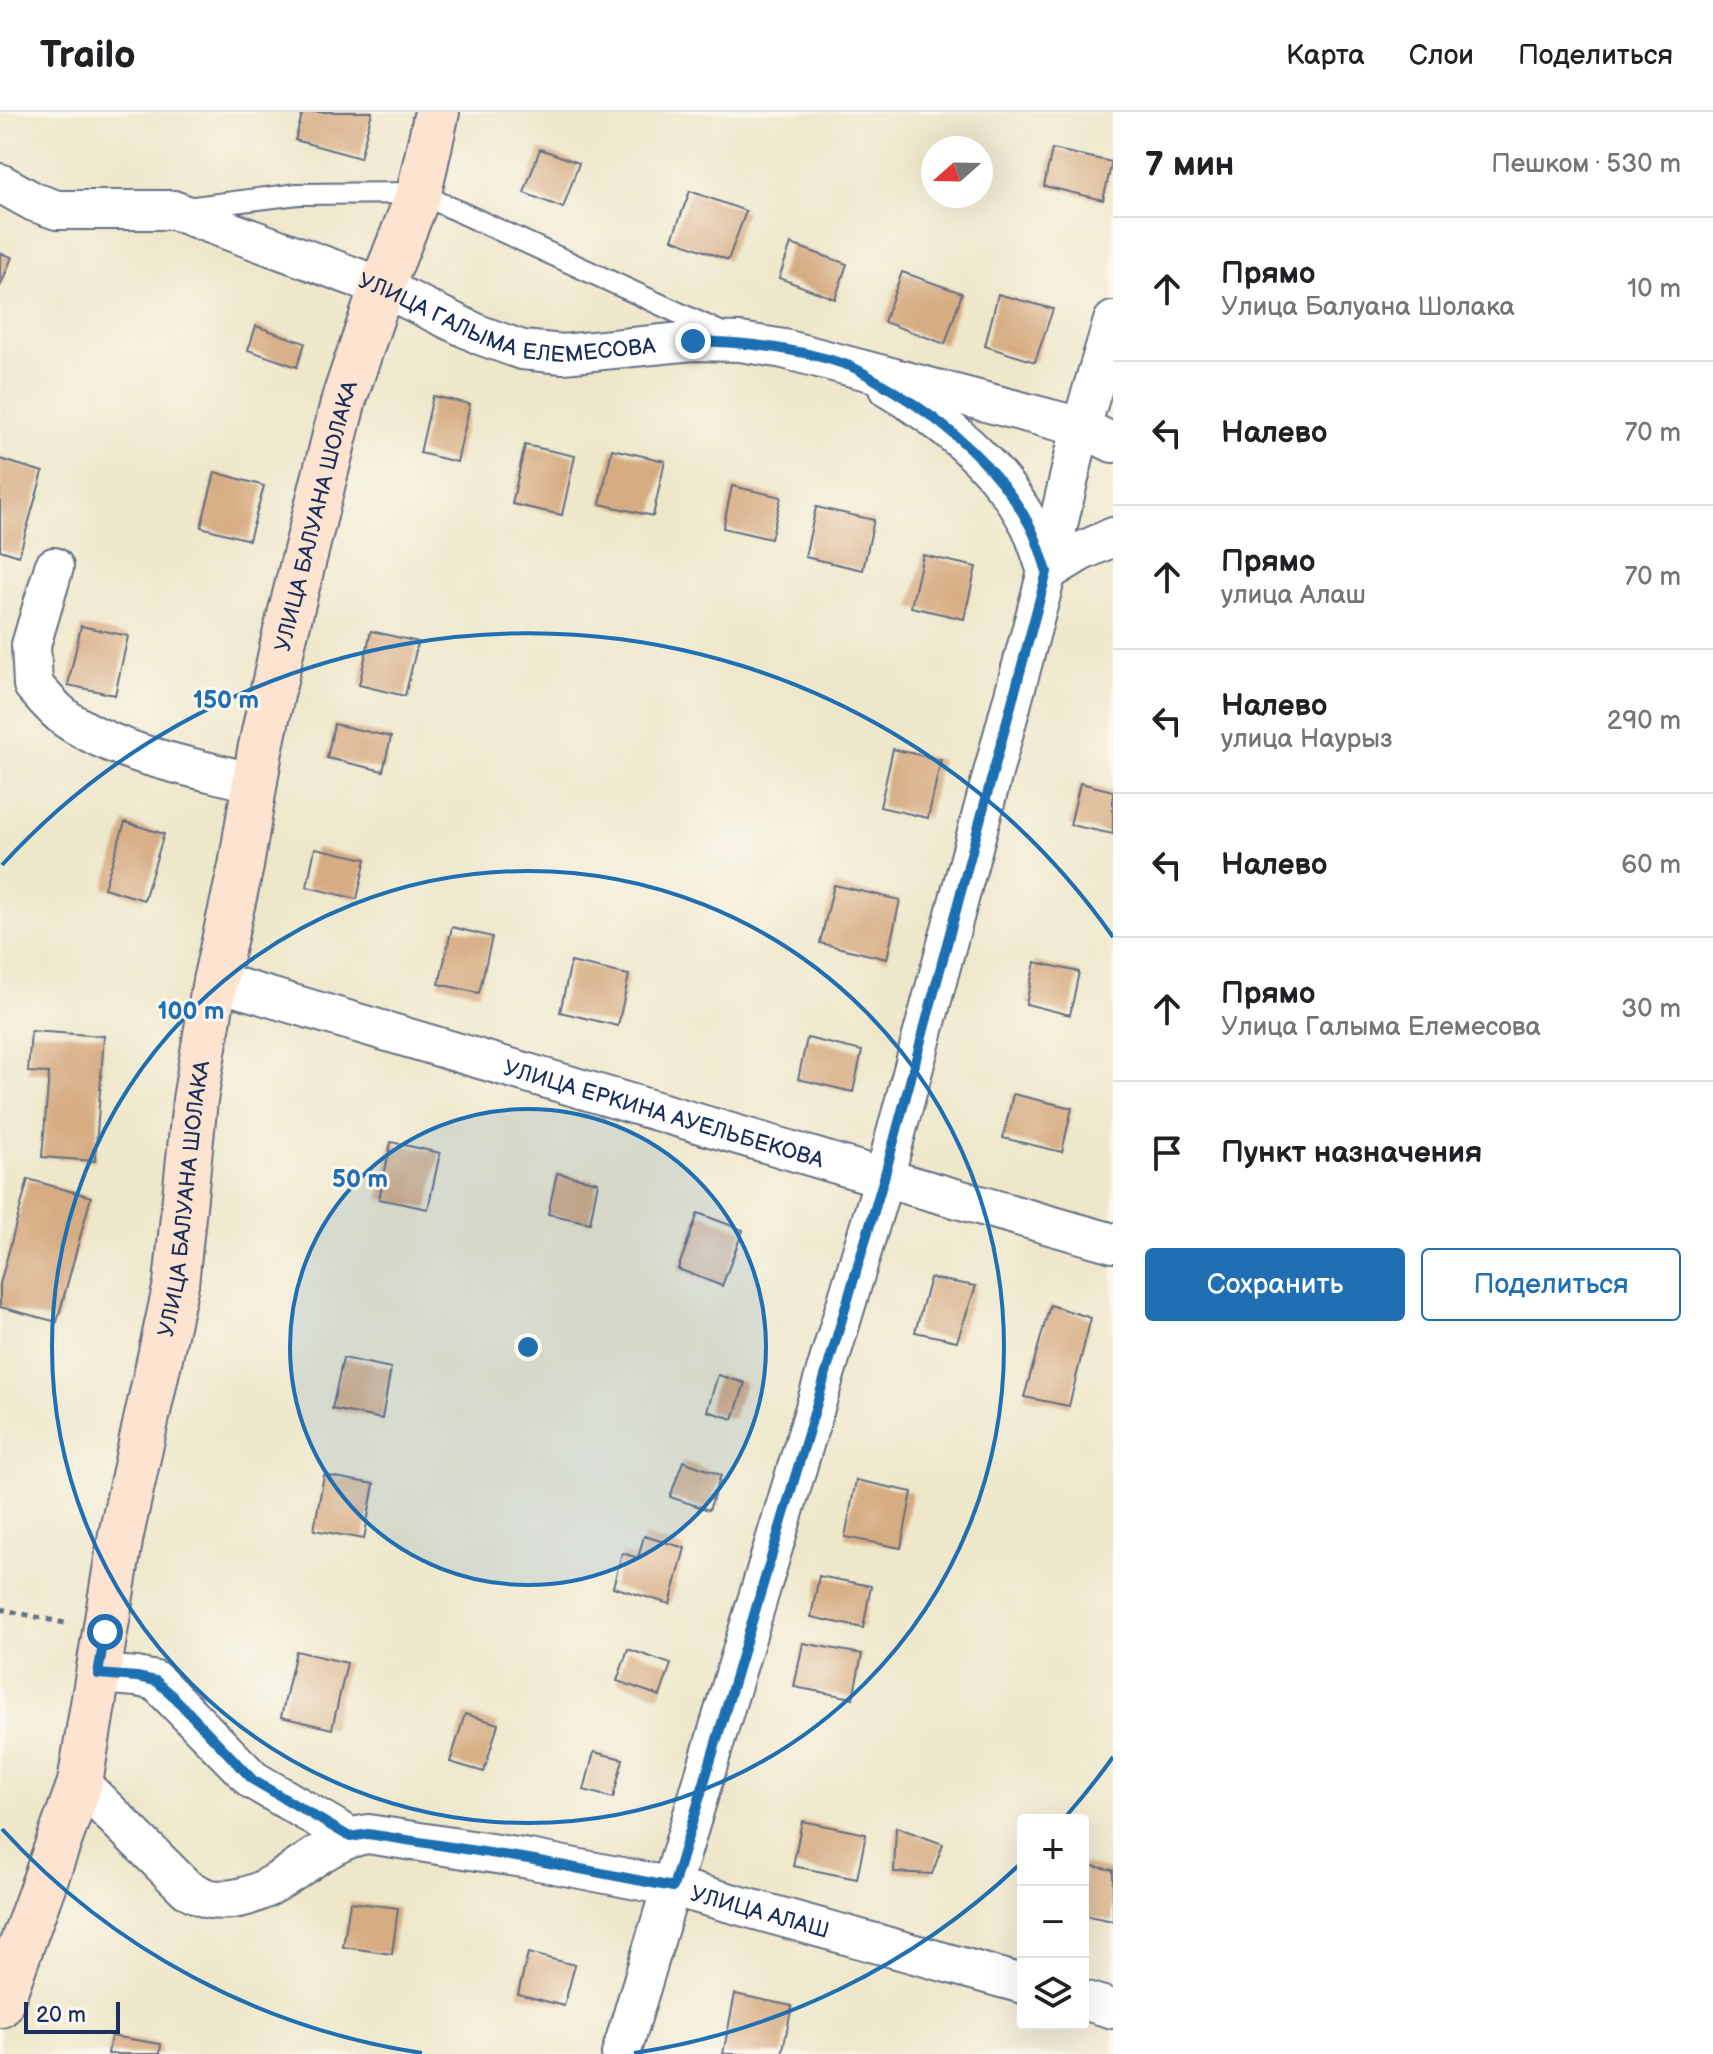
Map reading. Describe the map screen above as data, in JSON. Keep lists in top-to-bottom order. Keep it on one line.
{"streets":{"street":["УЛИЦА ГАЛЫМА ЕЛЕМЕСОВА","УЛИЦА БАЛУАНА ШОЛАКА","УЛИЦА ЕРКИНА АУЕЛЬБЕКОВА","УЛИЦА АЛАШ"]},"crossings":[["УЛИЦА ГАЛЫМА ЕЛЕМЕСОВА","УЛИЦА БАЛУАНА ШОЛАКА"],["УЛИЦА БАЛУАНА ШОЛАКА","УЛИЦА ЕРКИНА АУЕЛЬБЕКОВА"]],"scale_bar":"20 m","north":"left","page":{"header":"Trailo","nav":["Карта","Слои","Поделиться"],"heading":["7 мин","Пешком · 530 m"],"list":[["Прямо","Улица Балуана Шолака","10 m"],["Налево","70 m"],["Прямо","улица Алаш","70 m"],["Налево","улица Наурыз","290 m"],["Налево","60 m"],["Прямо","Улица Галыма Елемесова","30 m"],"Пункт назначения"],"buttons":["Сохранить","Поделиться"],"map_buttons":["+","−"],"scale":"20 m"},"rings":["150 m","100 m","50 m"]}
